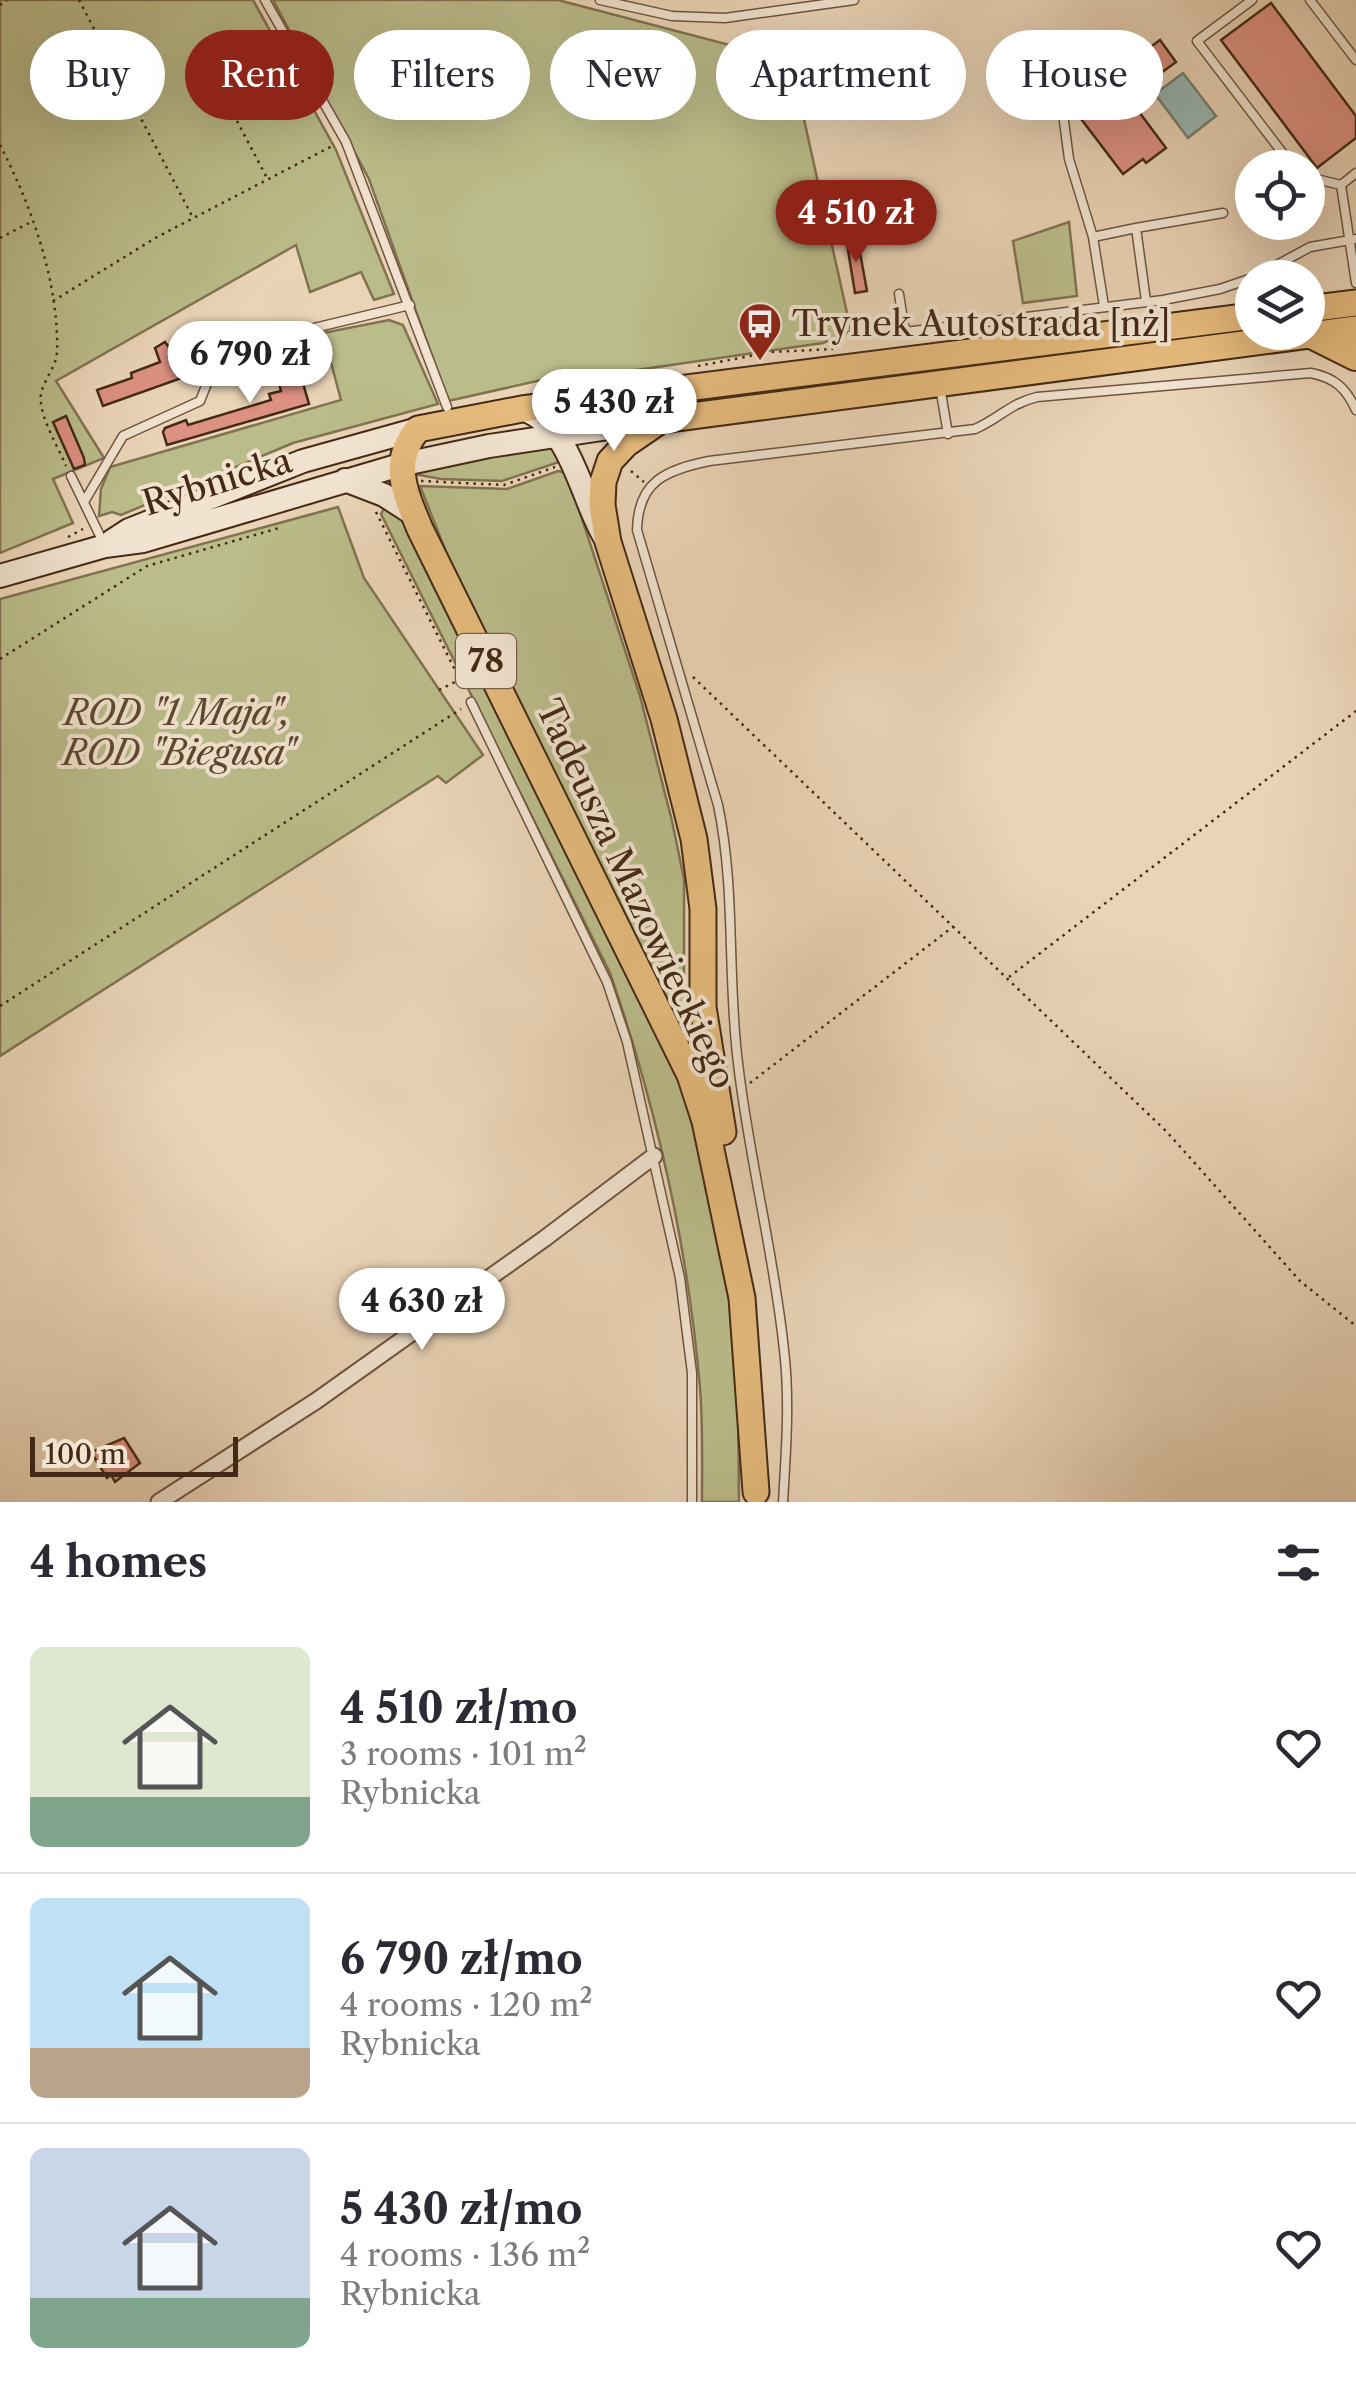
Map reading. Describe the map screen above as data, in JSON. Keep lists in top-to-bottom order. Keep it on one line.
{"streets":{"main road":["Rybnicka","78","Tadeusza Mazowieckiego"]},"crossings":[["Rybnicka","78"],["Rybnicka","Tadeusza Mazowieckiego"],["78","Tadeusza Mazowieckiego"]],"parks":["ROD \"1 Maja\", ROD \"Biegusa\""],"places":{"bus stop":["Trynek Autostrada [nż]"]},"scale_bar":"100 m","page":{"chip":["Buy","Rent","Filters","New","Apartment","House"],"price":["4 510 zł","6 790 zł","5 430 zł","4 630 zł"],"scale":"100 m","heading":"4 homes","list":[{"name":"4 510 zł/mo","note":"3 rooms · 101 m² · Rybnicka"},{"name":"6 790 zł/mo","note":"4 rooms · 120 m² · Rybnicka"},{"name":"5 430 zł/mo","note":"4 rooms · 136 m² · Rybnicka"}]}}
